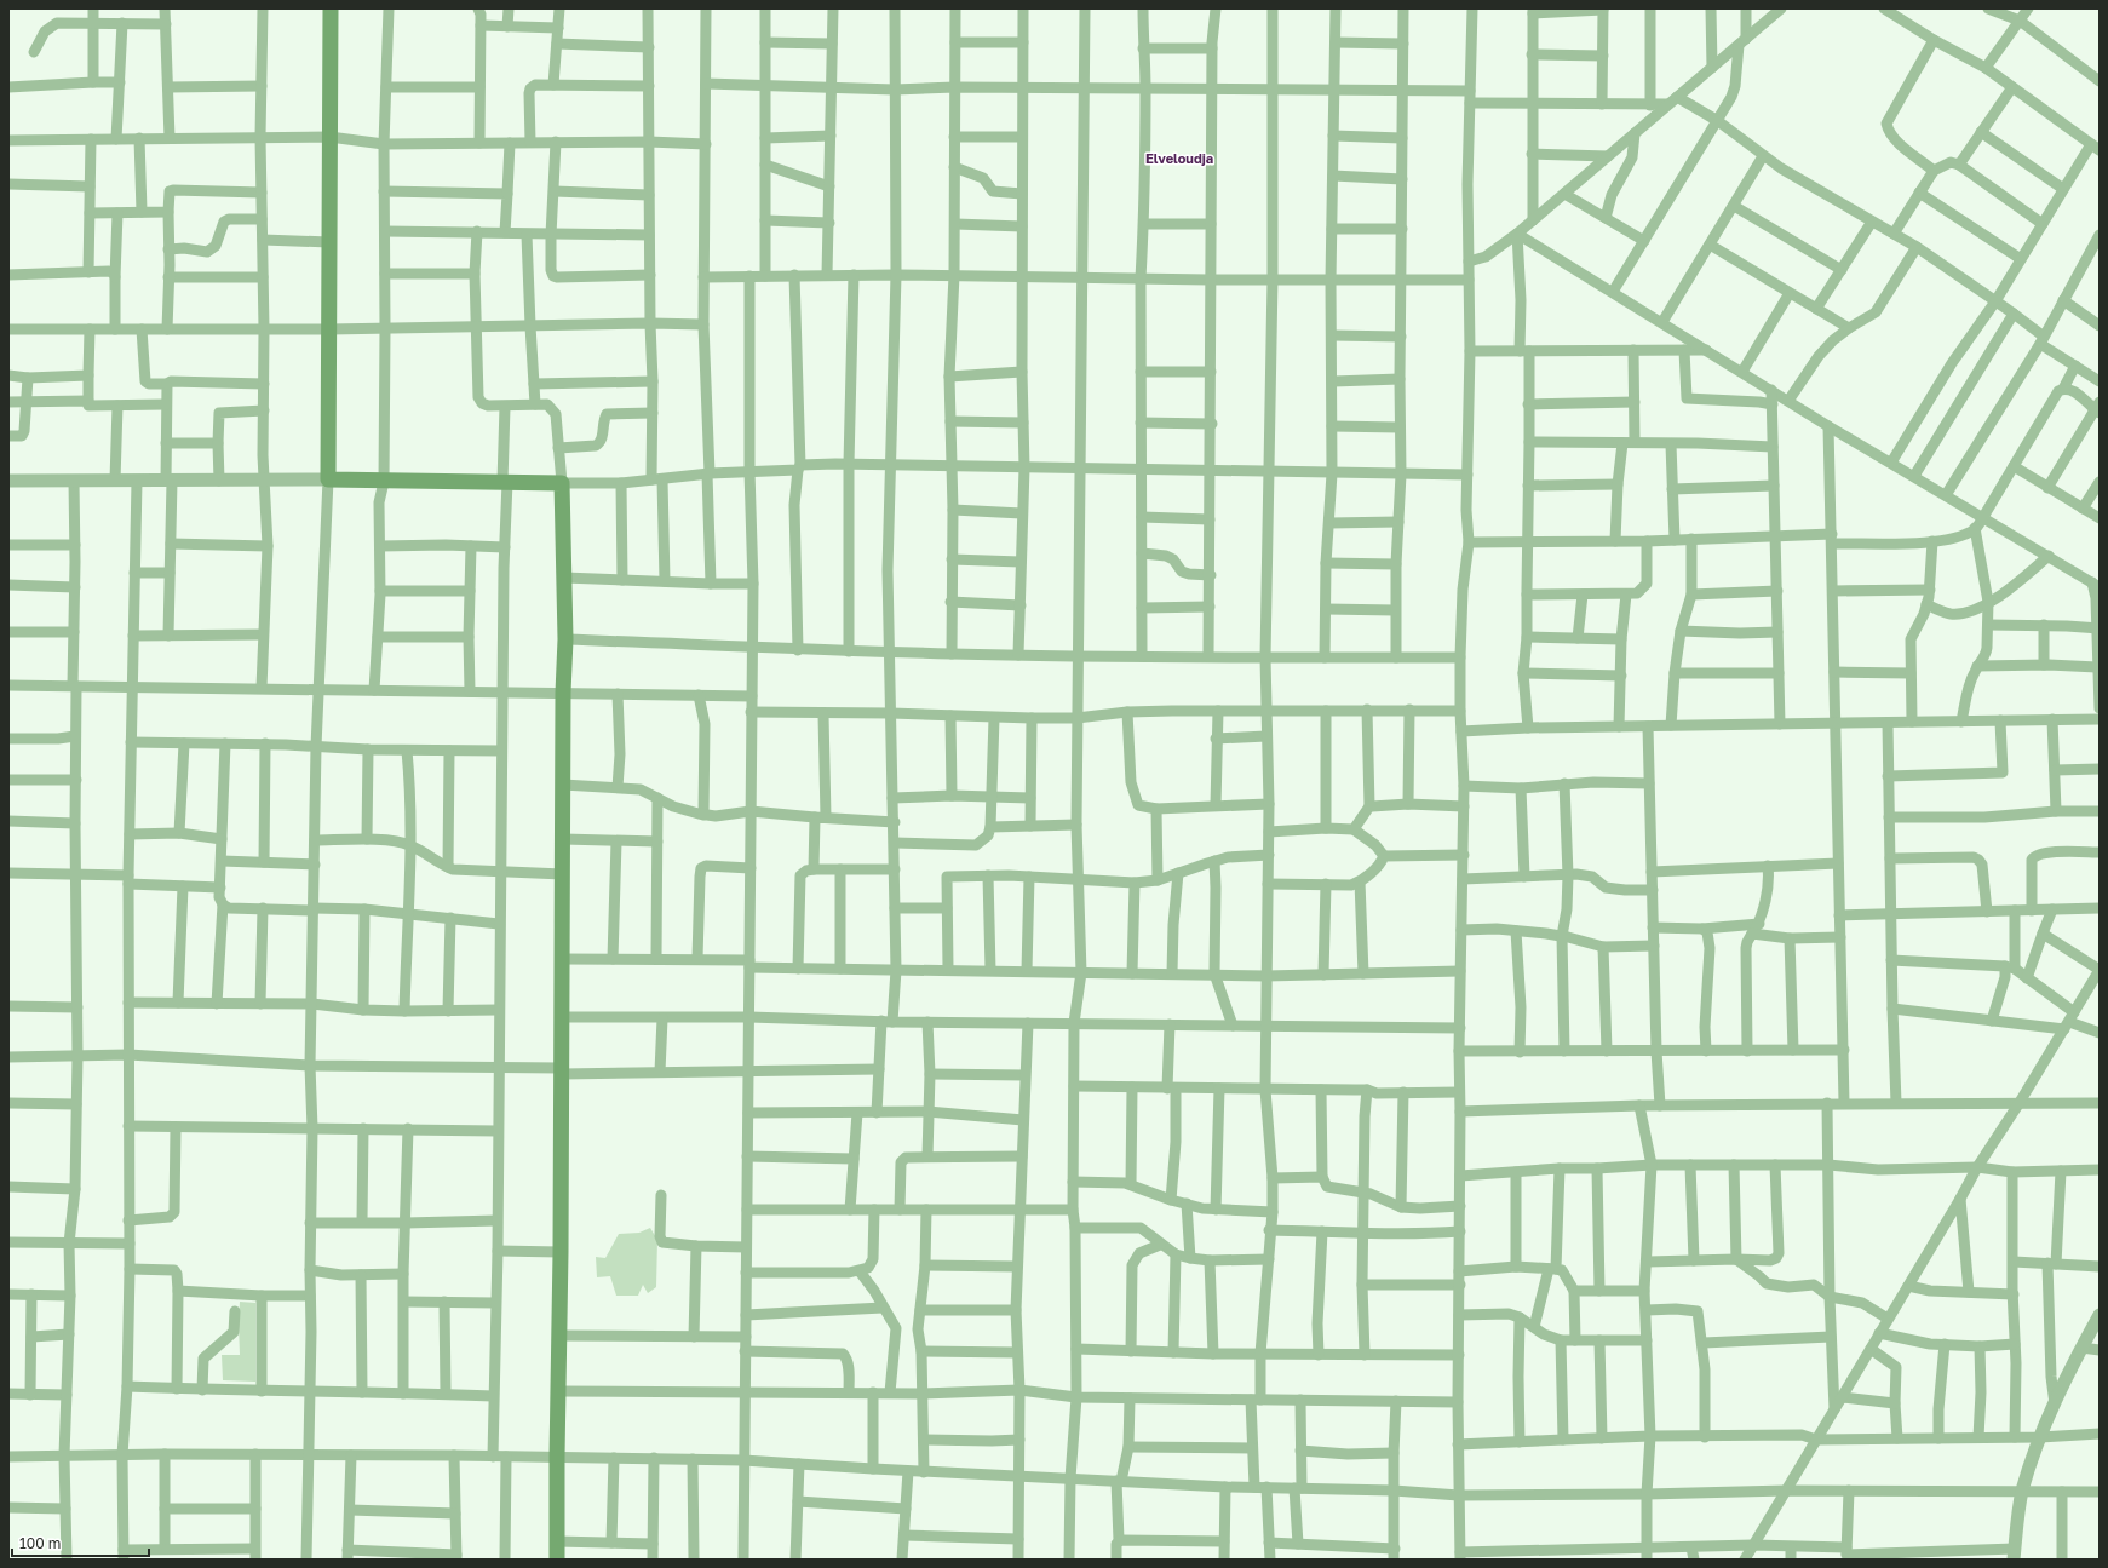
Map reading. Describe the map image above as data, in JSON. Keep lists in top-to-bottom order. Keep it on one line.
{"districts":["Elveloudja"],"scale_bar":"100 m"}
